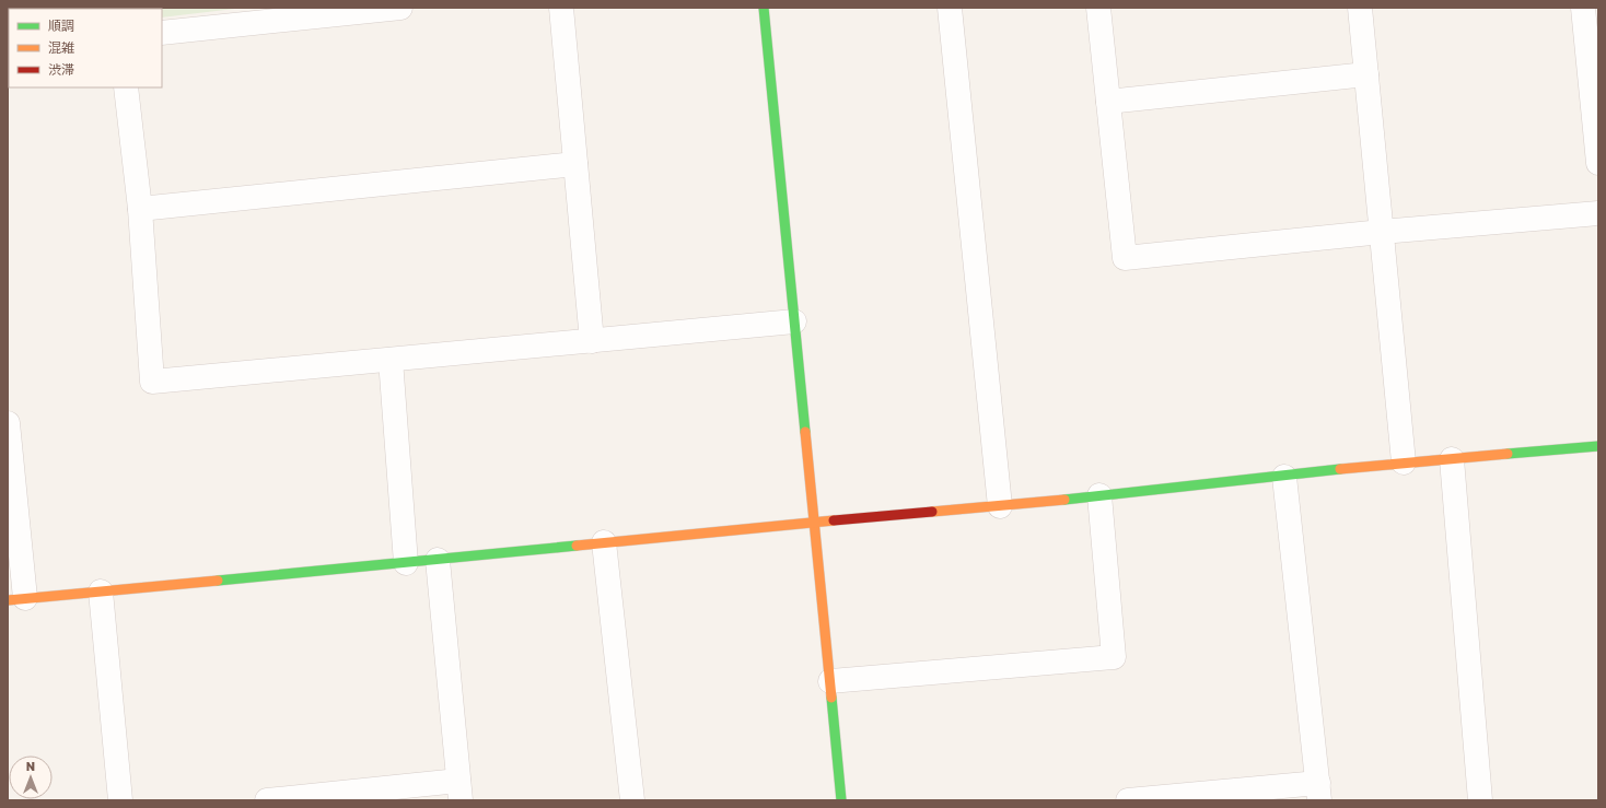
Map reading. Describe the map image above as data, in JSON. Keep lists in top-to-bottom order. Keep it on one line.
{"legend":["順調","混雑","渋滞"],"north":"top"}
